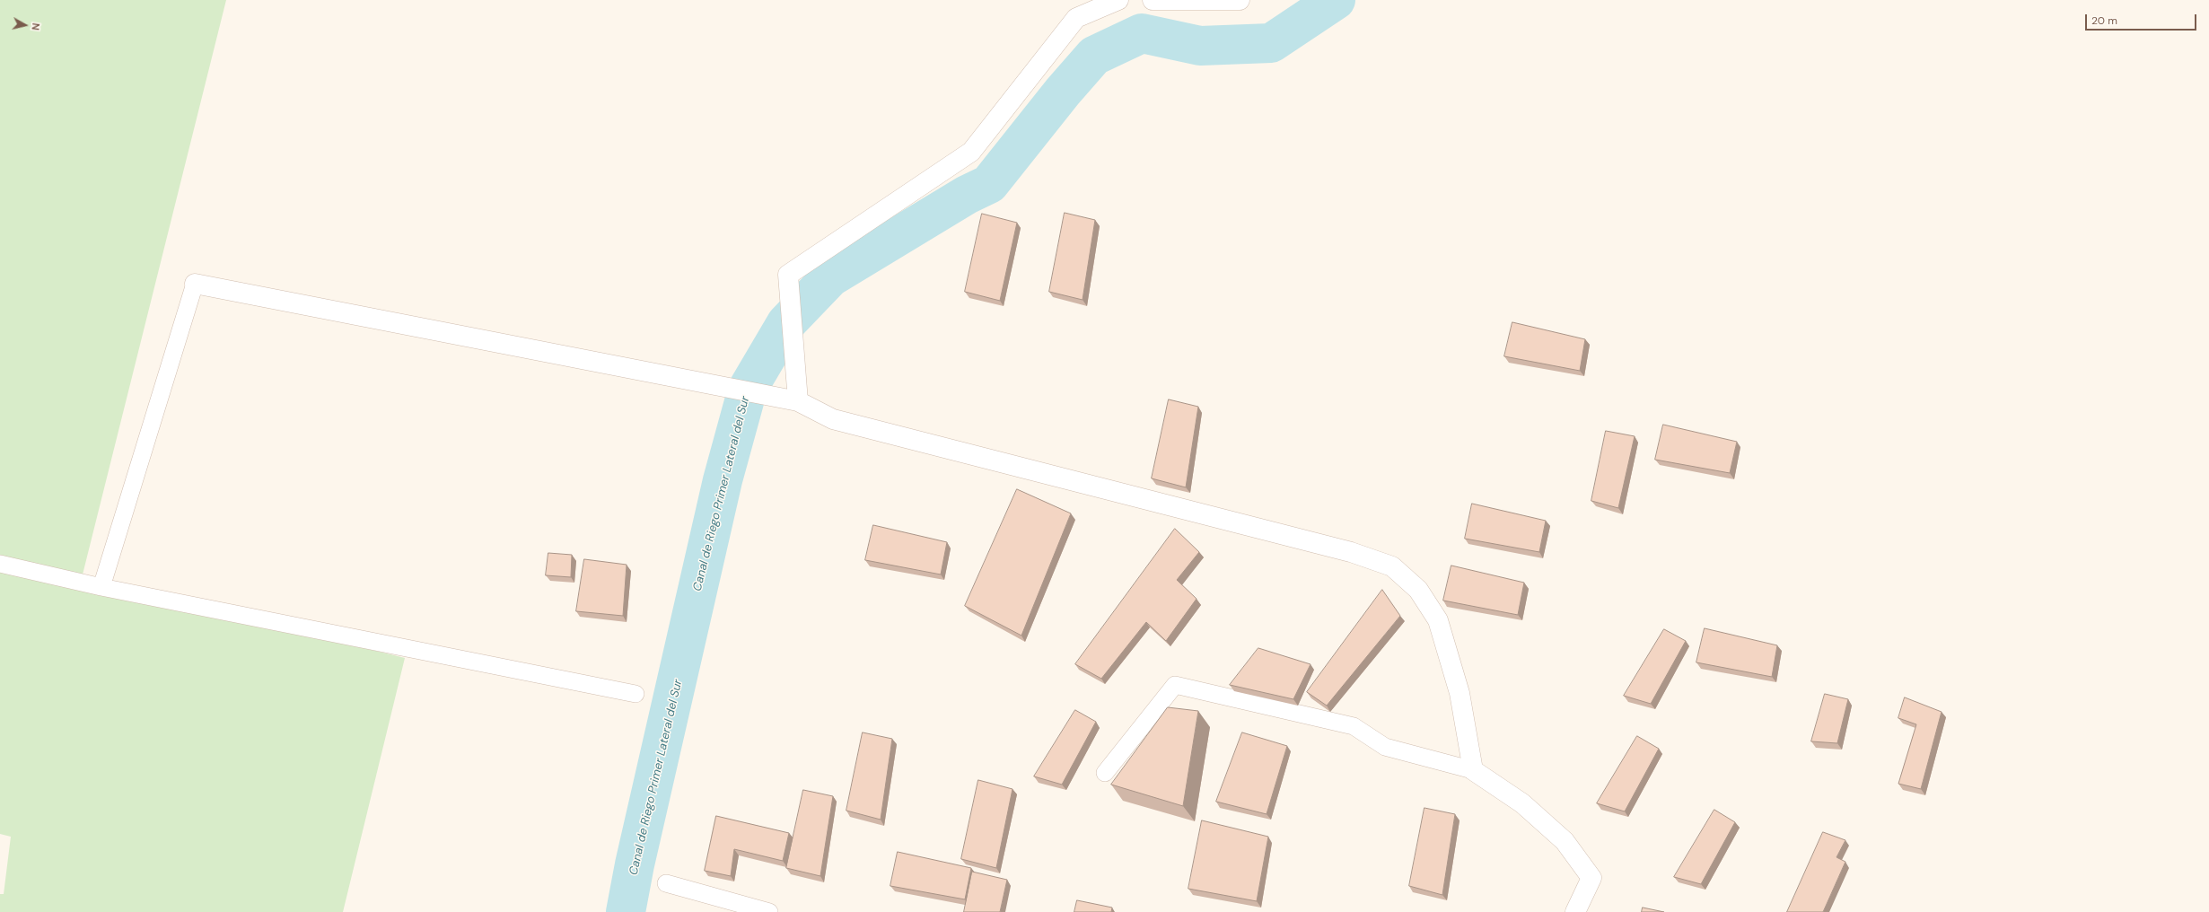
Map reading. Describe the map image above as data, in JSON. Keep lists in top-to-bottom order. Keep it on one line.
{"water":["Canal de Riego Primer Lateral del Sur"],"scale_bar":"20 m","north":"right"}
